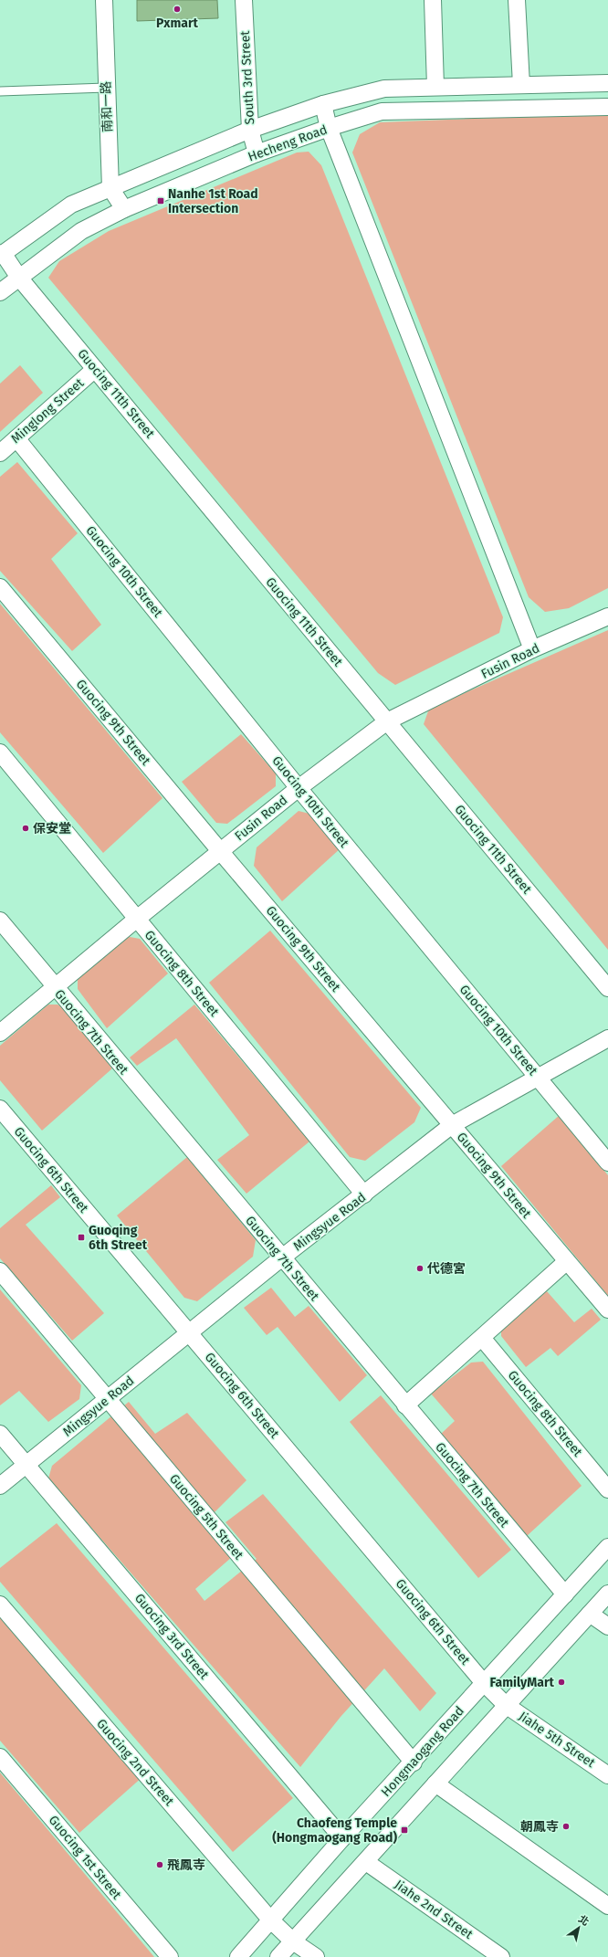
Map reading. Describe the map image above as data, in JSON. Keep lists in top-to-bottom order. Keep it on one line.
{"streets":{"street":["South 3rd Street","南和一路","Hecheng Road","Guocing 11th Street","Minglong Street","Guocing 10th Street","Fusin Road","Guocing 9th Street","Guocing 8th Street","Guocing 7th Street","Guocing 6th Street","Mingsyue Road","Guocing 5th Street","Guocing 3rd Street","Jiahe 5th Street","Hongmaogang Road","Guocing 2nd Street","Guocing 1st Street","Jiahe 2nd Street"]},"crossings":[["South 3rd Street","Hecheng Road"],["南和一路","Hecheng Road"],["Hecheng Road","Guocing 11th Street"],["Guocing 11th Street","Minglong Street"],["Guocing 11th Street","Fusin Road"],["Minglong Street","Guocing 10th Street"],["Guocing 10th Street","Fusin Road"],["Guocing 10th Street","Mingsyue Road"],["Fusin Road","Guocing 9th Street"],["Fusin Road","Guocing 8th Street"],["Fusin Road","Guocing 7th Street"],["Guocing 9th Street","Mingsyue Road"],["Guocing 8th Street","Mingsyue Road"],["Guocing 7th Street","Mingsyue Road"],["Guocing 7th Street","Hongmaogang Road"],["Guocing 6th Street","Mingsyue Road"],["Guocing 6th Street","Jiahe 5th Street"],["Guocing 6th Street","Hongmaogang Road"],["Mingsyue Road","Guocing 5th Street"],["Mingsyue Road","Guocing 3rd Street"],["Guocing 5th Street","Hongmaogang Road"],["Guocing 3rd Street","Hongmaogang Road"],["Hongmaogang Road","Guocing 2nd Street"]],"places":{"other":["Pxmart","保安堂","代德宮","FamilyMart","朝鳳寺","飛鳳寺"],"transit":["Nanhe 1st Road Intersection","Guoqing 6th Street","Chaofeng Temple (Hongmaogang Road)"]},"north":"top right"}
